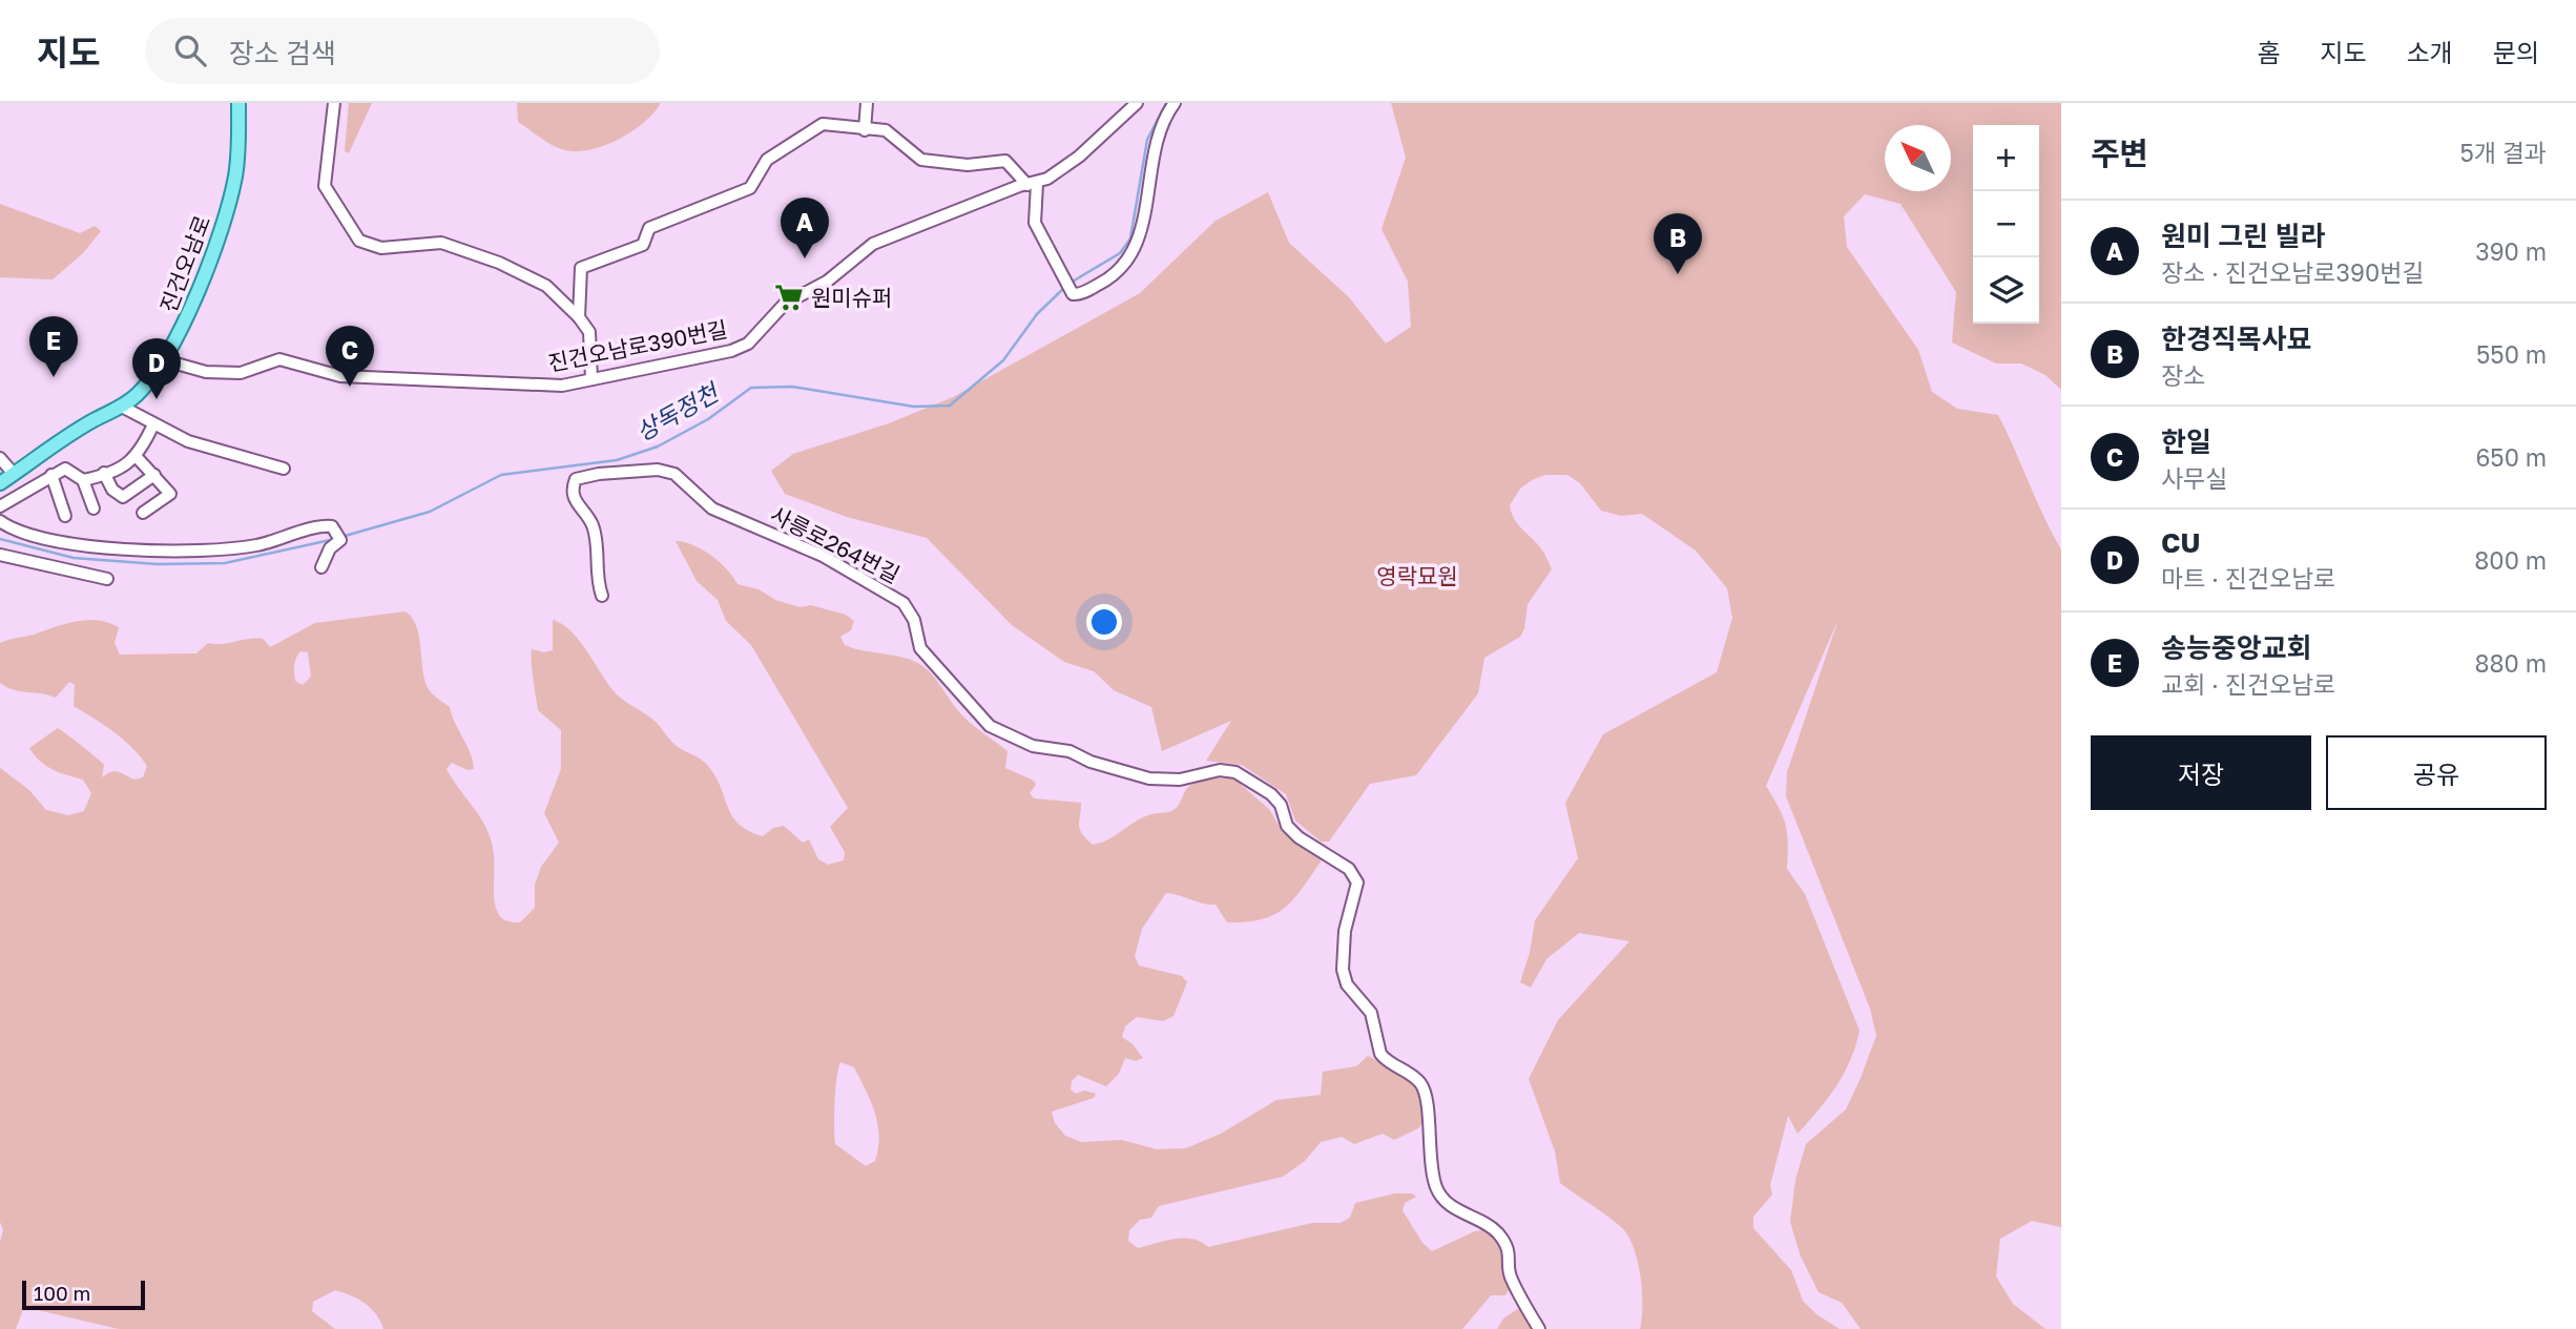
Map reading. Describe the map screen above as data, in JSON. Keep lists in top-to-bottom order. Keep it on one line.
{"streets":{"main road":["진건오남로"],"street":["진건오남로390번길","사릉로264번길"]},"crossings":[["진건오남로","진건오남로390번길"]],"water":["상독정천"],"parks":["영락묘원"],"places":{"supermarket":["원미슈퍼"]},"scale_bar":"100 m","north":"top left","page":{"header":"지도","search":"장소 검색","nav":["홈","지도","소개","문의"],"heading":["주변","5개 결과"],"map_buttons":["+","−"],"pins":["A","B","E","C","D"],"list":[{"mark":"A","name":"원미 그린 빌라","note":"장소 · 진건오남로390번길","value":"390 m"},{"mark":"B","name":"한경직목사묘","note":"장소","value":"550 m"},{"mark":"C","name":"한일","note":"사무실","value":"650 m"},{"mark":"D","name":"CU","note":"마트 · 진건오남로","value":"800 m"},{"mark":"E","name":"송능중앙교회","note":"교회 · 진건오남로","value":"880 m"}],"buttons":["저장","공유"],"scale":"100 m"}}
